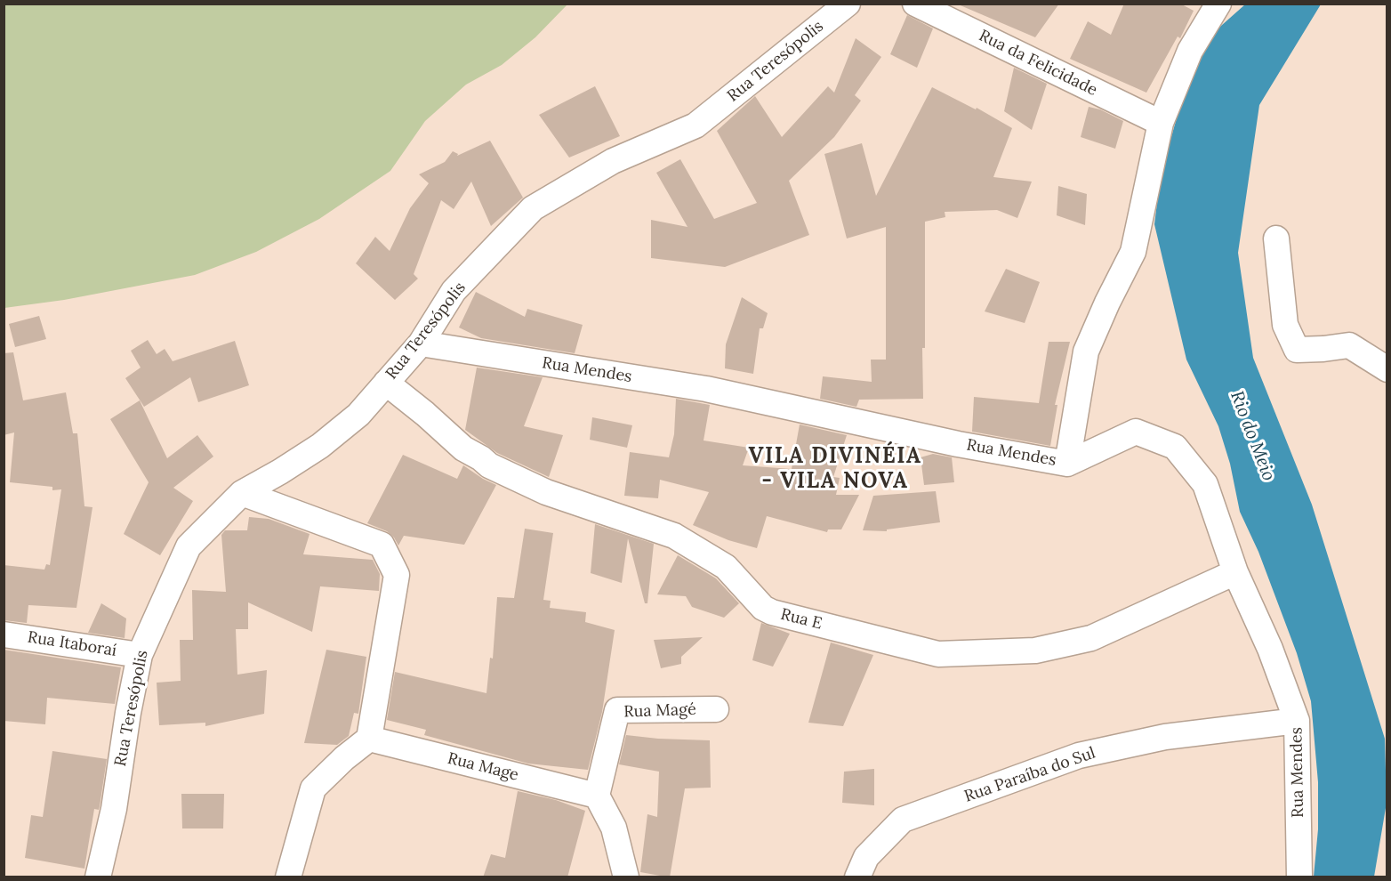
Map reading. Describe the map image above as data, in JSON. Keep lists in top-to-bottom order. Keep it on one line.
{"streets":{"street":["Rua Teresópolis","Rua da Felicidade","Rua Mendes","Rua E","Rua Itaboraí","Rua Magé","Rua Mage","Rua Paraíba do Sul"]},"crossings":[["Rua Teresópolis","Rua Mendes"],["Rua Teresópolis","Rua E"],["Rua Teresópolis","Rua Itaboraí"],["Rua Mendes","Rua E"],["Rua Mendes","Rua Paraíba do Sul"],["Rua Magé","Rua Mage"]],"districts":["VILA DIVINÉIA - VILA NOVA"],"water":["Rio do Meio"]}
